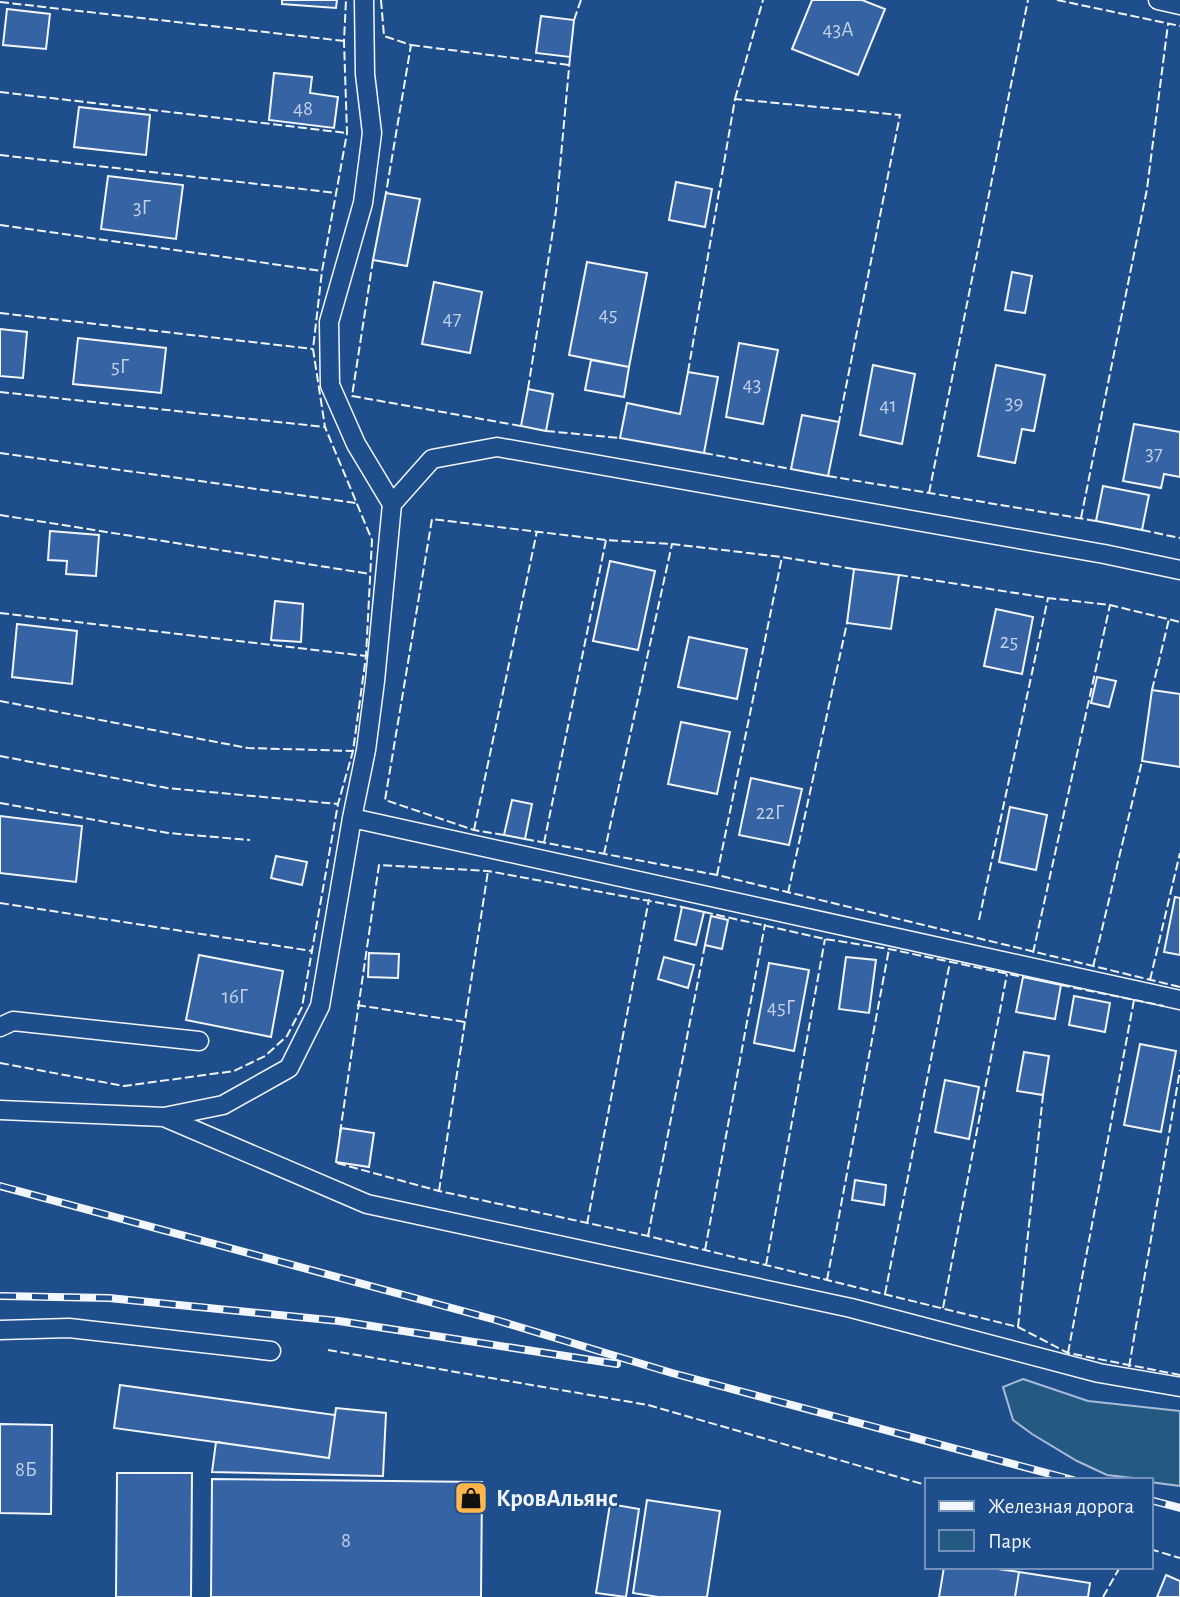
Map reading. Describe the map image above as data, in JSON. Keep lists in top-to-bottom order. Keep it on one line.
{"places":{"shop":["КровАльянс"]},"house_numbers":["43А","48","3Г","45","47","5Г","43","39","41","37","25","22Г","16Г","45Г","8Б","8"],"legend":["Железная дорога","Парк"]}
